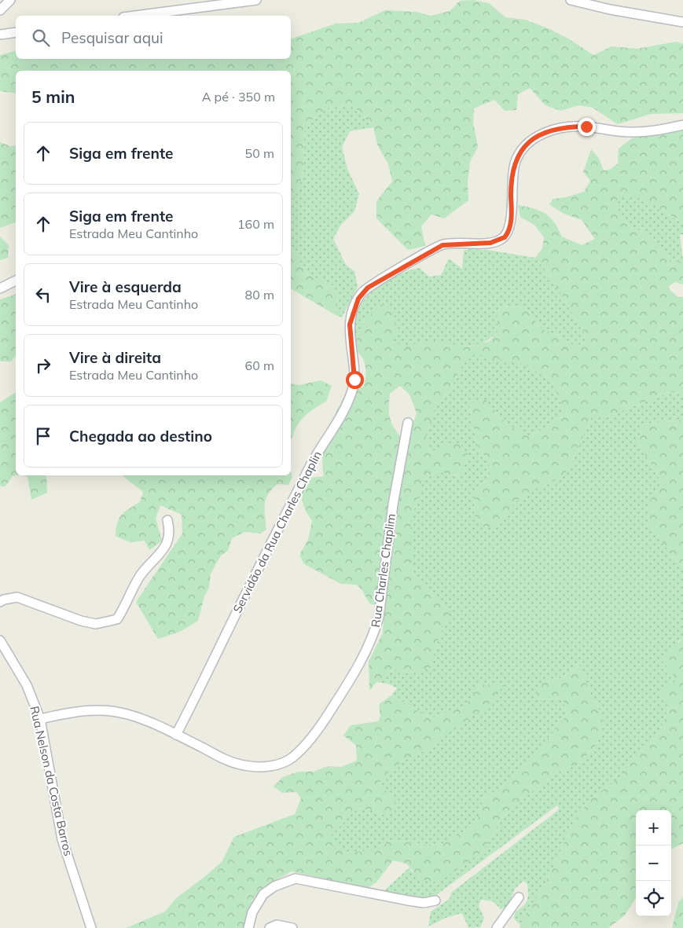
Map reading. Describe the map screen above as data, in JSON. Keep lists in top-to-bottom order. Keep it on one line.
{"streets":{"street":["Servidão da Rua Charles Chaplin","Rua Charles Chaplim","Rua Nelson da Costa Barros"]},"crossings":[["Servidão da Rua Charles Chaplin","Rua Charles Chaplim"],["Rua Charles Chaplim","Rua Nelson da Costa Barros"]],"page":{"search":"Pesquisar aqui","heading":["5 min","A pé · 350 m"],"list":[["Siga em frente","50 m"],["Siga em frente","Estrada Meu Cantinho","160 m"],["Vire à esquerda","Estrada Meu Cantinho","80 m"],["Vire à direita","Estrada Meu Cantinho","60 m"],"Chegada ao destino"],"map_buttons":["+","−"]}}
